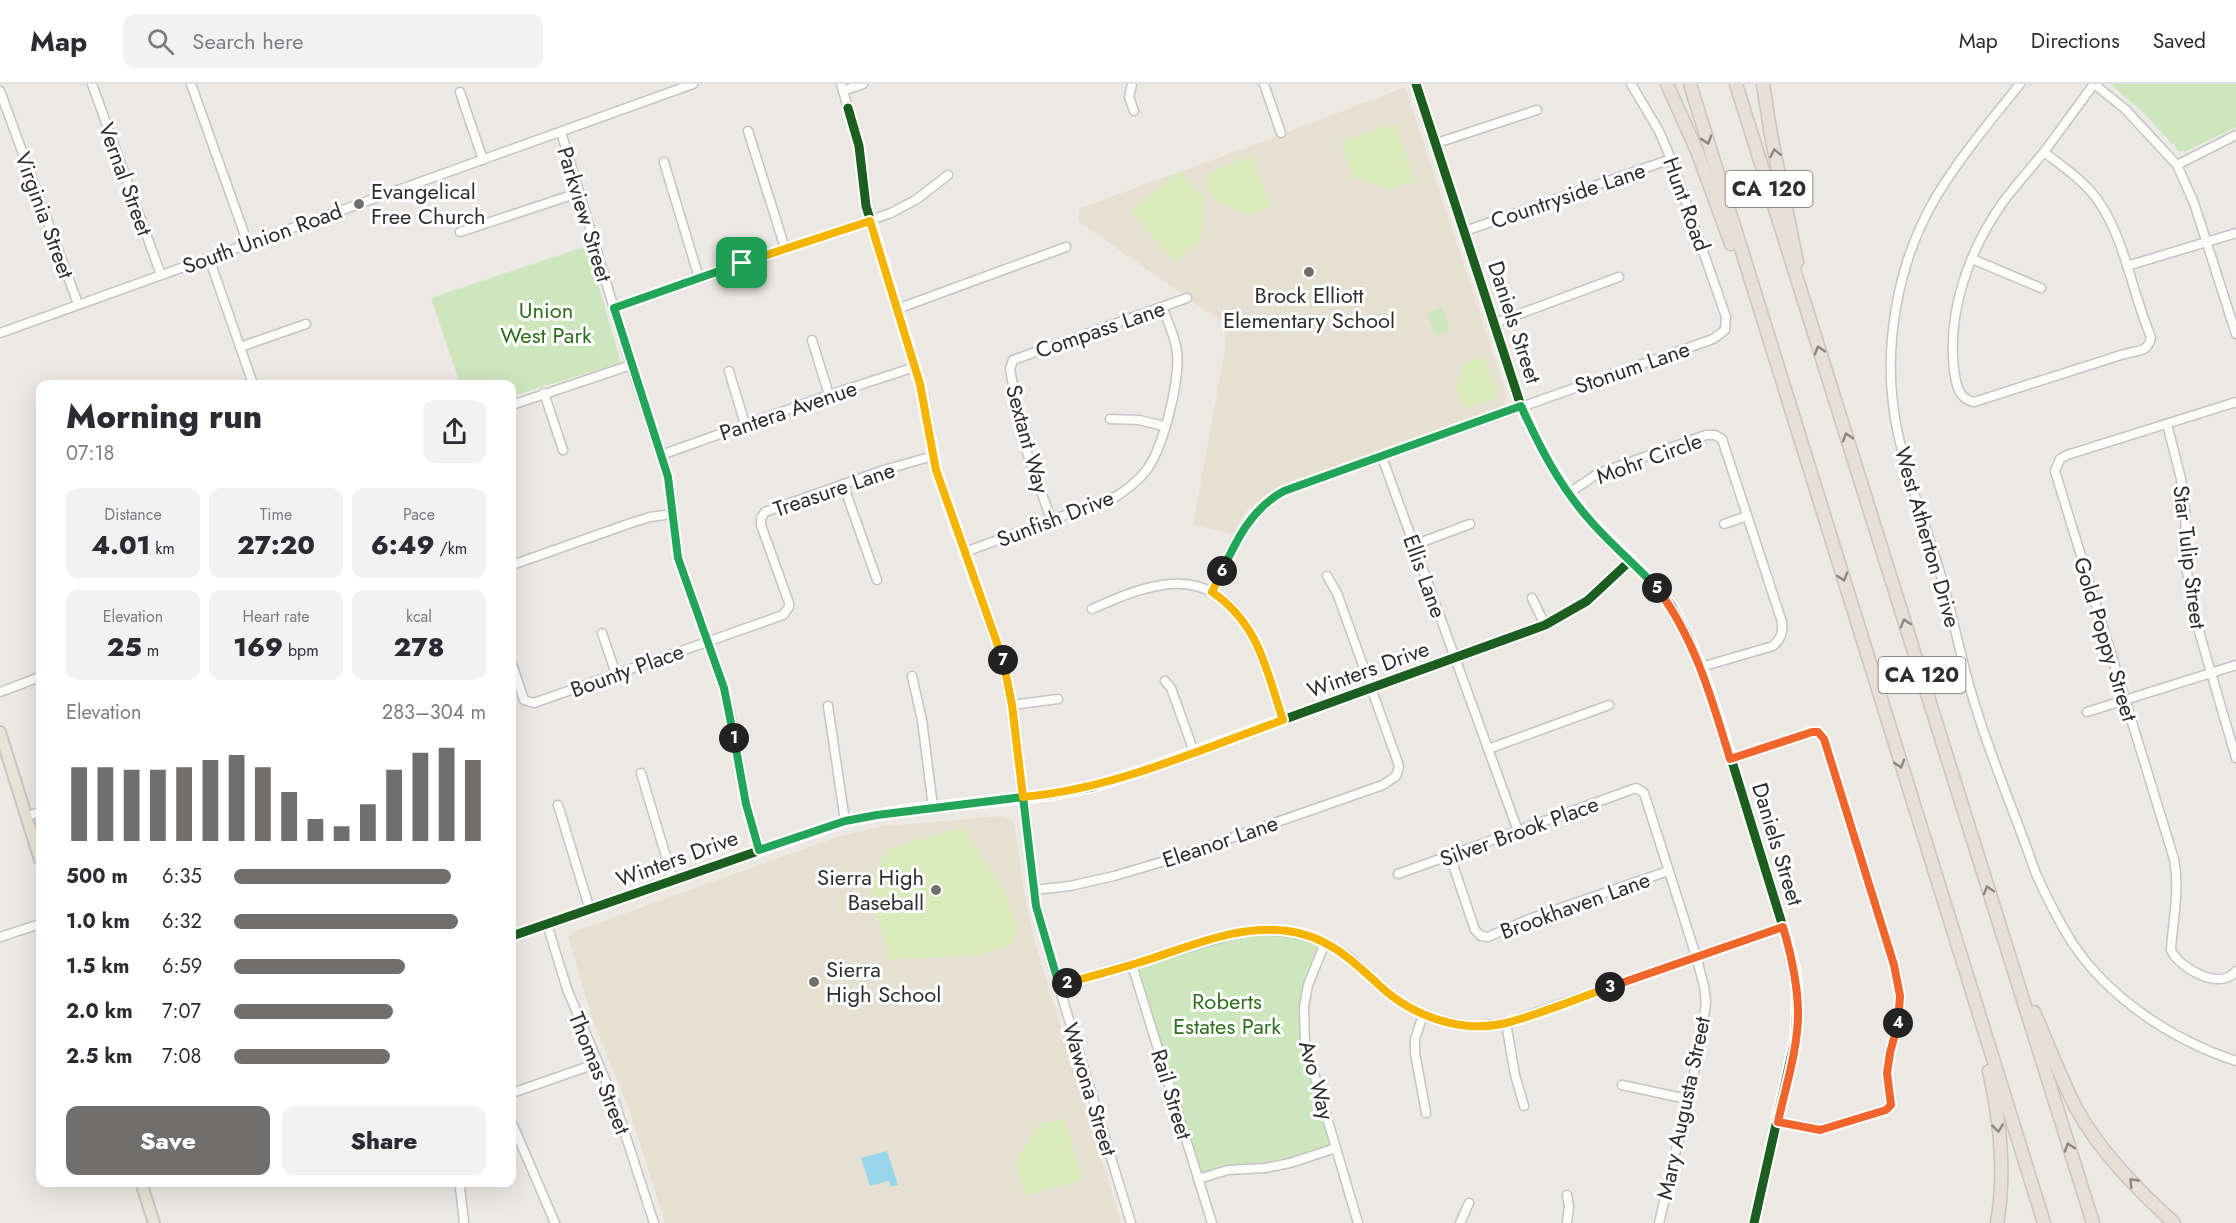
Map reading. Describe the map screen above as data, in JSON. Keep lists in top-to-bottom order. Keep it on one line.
{"streets":{"highway":["CA 120"],"street":["Vernal Street","Countryside Lane","Hunt Road","Parkview Street","Virginia Street","South Union Road","Daniels Street","Compass Lane","Stonum Lane","Pantera Avenue","Sextant Way","Mohr Circle","Treasure Lane","Sunfish Drive","West Atherton Drive","Star Tulip Street","Ellis Lane","Gold Poppy Street","Winters Drive","Bounty Place","Silver Brook Place","Eleanor Lane","Brookhaven Lane","Thomas Street","Avo Way","Wawona Street","Rail Street","Mary Augusta Street"]},"crossings":[["Vernal Street","South Union Road"],["Countryside Lane","Hunt Road"],["Countryside Lane","Daniels Street"],["Hunt Road","Stonum Lane"],["Parkview Street","South Union Road"],["Parkview Street","Pantera Avenue"],["Parkview Street","Winters Drive"],["Parkview Street","Bounty Place"],["Virginia Street","South Union Road"],["Daniels Street","Stonum Lane"],["Daniels Street","Mohr Circle"],["Daniels Street","Winters Drive"],["Compass Lane","Sextant Way"],["Compass Lane","Sunfish Drive"],["Stonum Lane","Ellis Lane"],["Pantera Avenue","Wawona Street"],["Sextant Way","Sunfish Drive"],["Treasure Lane","Bounty Place"],["Treasure Lane","Wawona Street"],["Sunfish Drive","Wawona Street"],["Star Tulip Street","Gold Poppy Street"],["Ellis Lane","Winters Drive"],["Ellis Lane","Silver Brook Place"],["Winters Drive","Eleanor Lane"],["Winters Drive","Thomas Street"],["Winters Drive","Wawona Street"],["Silver Brook Place","Brookhaven Lane"],["Silver Brook Place","Mary Augusta Street"],["Eleanor Lane","Wawona Street"],["Brookhaven Lane","Mary Augusta Street"]],"parks":["Union West Park","Roberts Estates Park"],"places":["Evangelical Free Church","Brock Elliott Elementary School","Sierra High Baseball","Sierra High School"],"page":{"header":"Map","search":"Search here","nav":["Map","Directions","Saved"],"heading":["Morning run","07:18"],"stats":[["Distance","4.01 km"],["Time","27:20"],["Pace","6:49 /km"],["Elevation","25 m"],["Heart rate","169 bpm"],["kcal","278"]],"pins":["6","5","7","1","2","3","4"],"chart":["Elevation","283–304 m"],"list":[{"name":"500 m","note":"6:35"},{"name":"1.0 km","note":"6:32"},{"name":"1.5 km","note":"6:59"},{"name":"2.0 km","note":"7:07"},{"name":"2.5 km","note":"7:08"}],"buttons":["Save","Share"]}}
